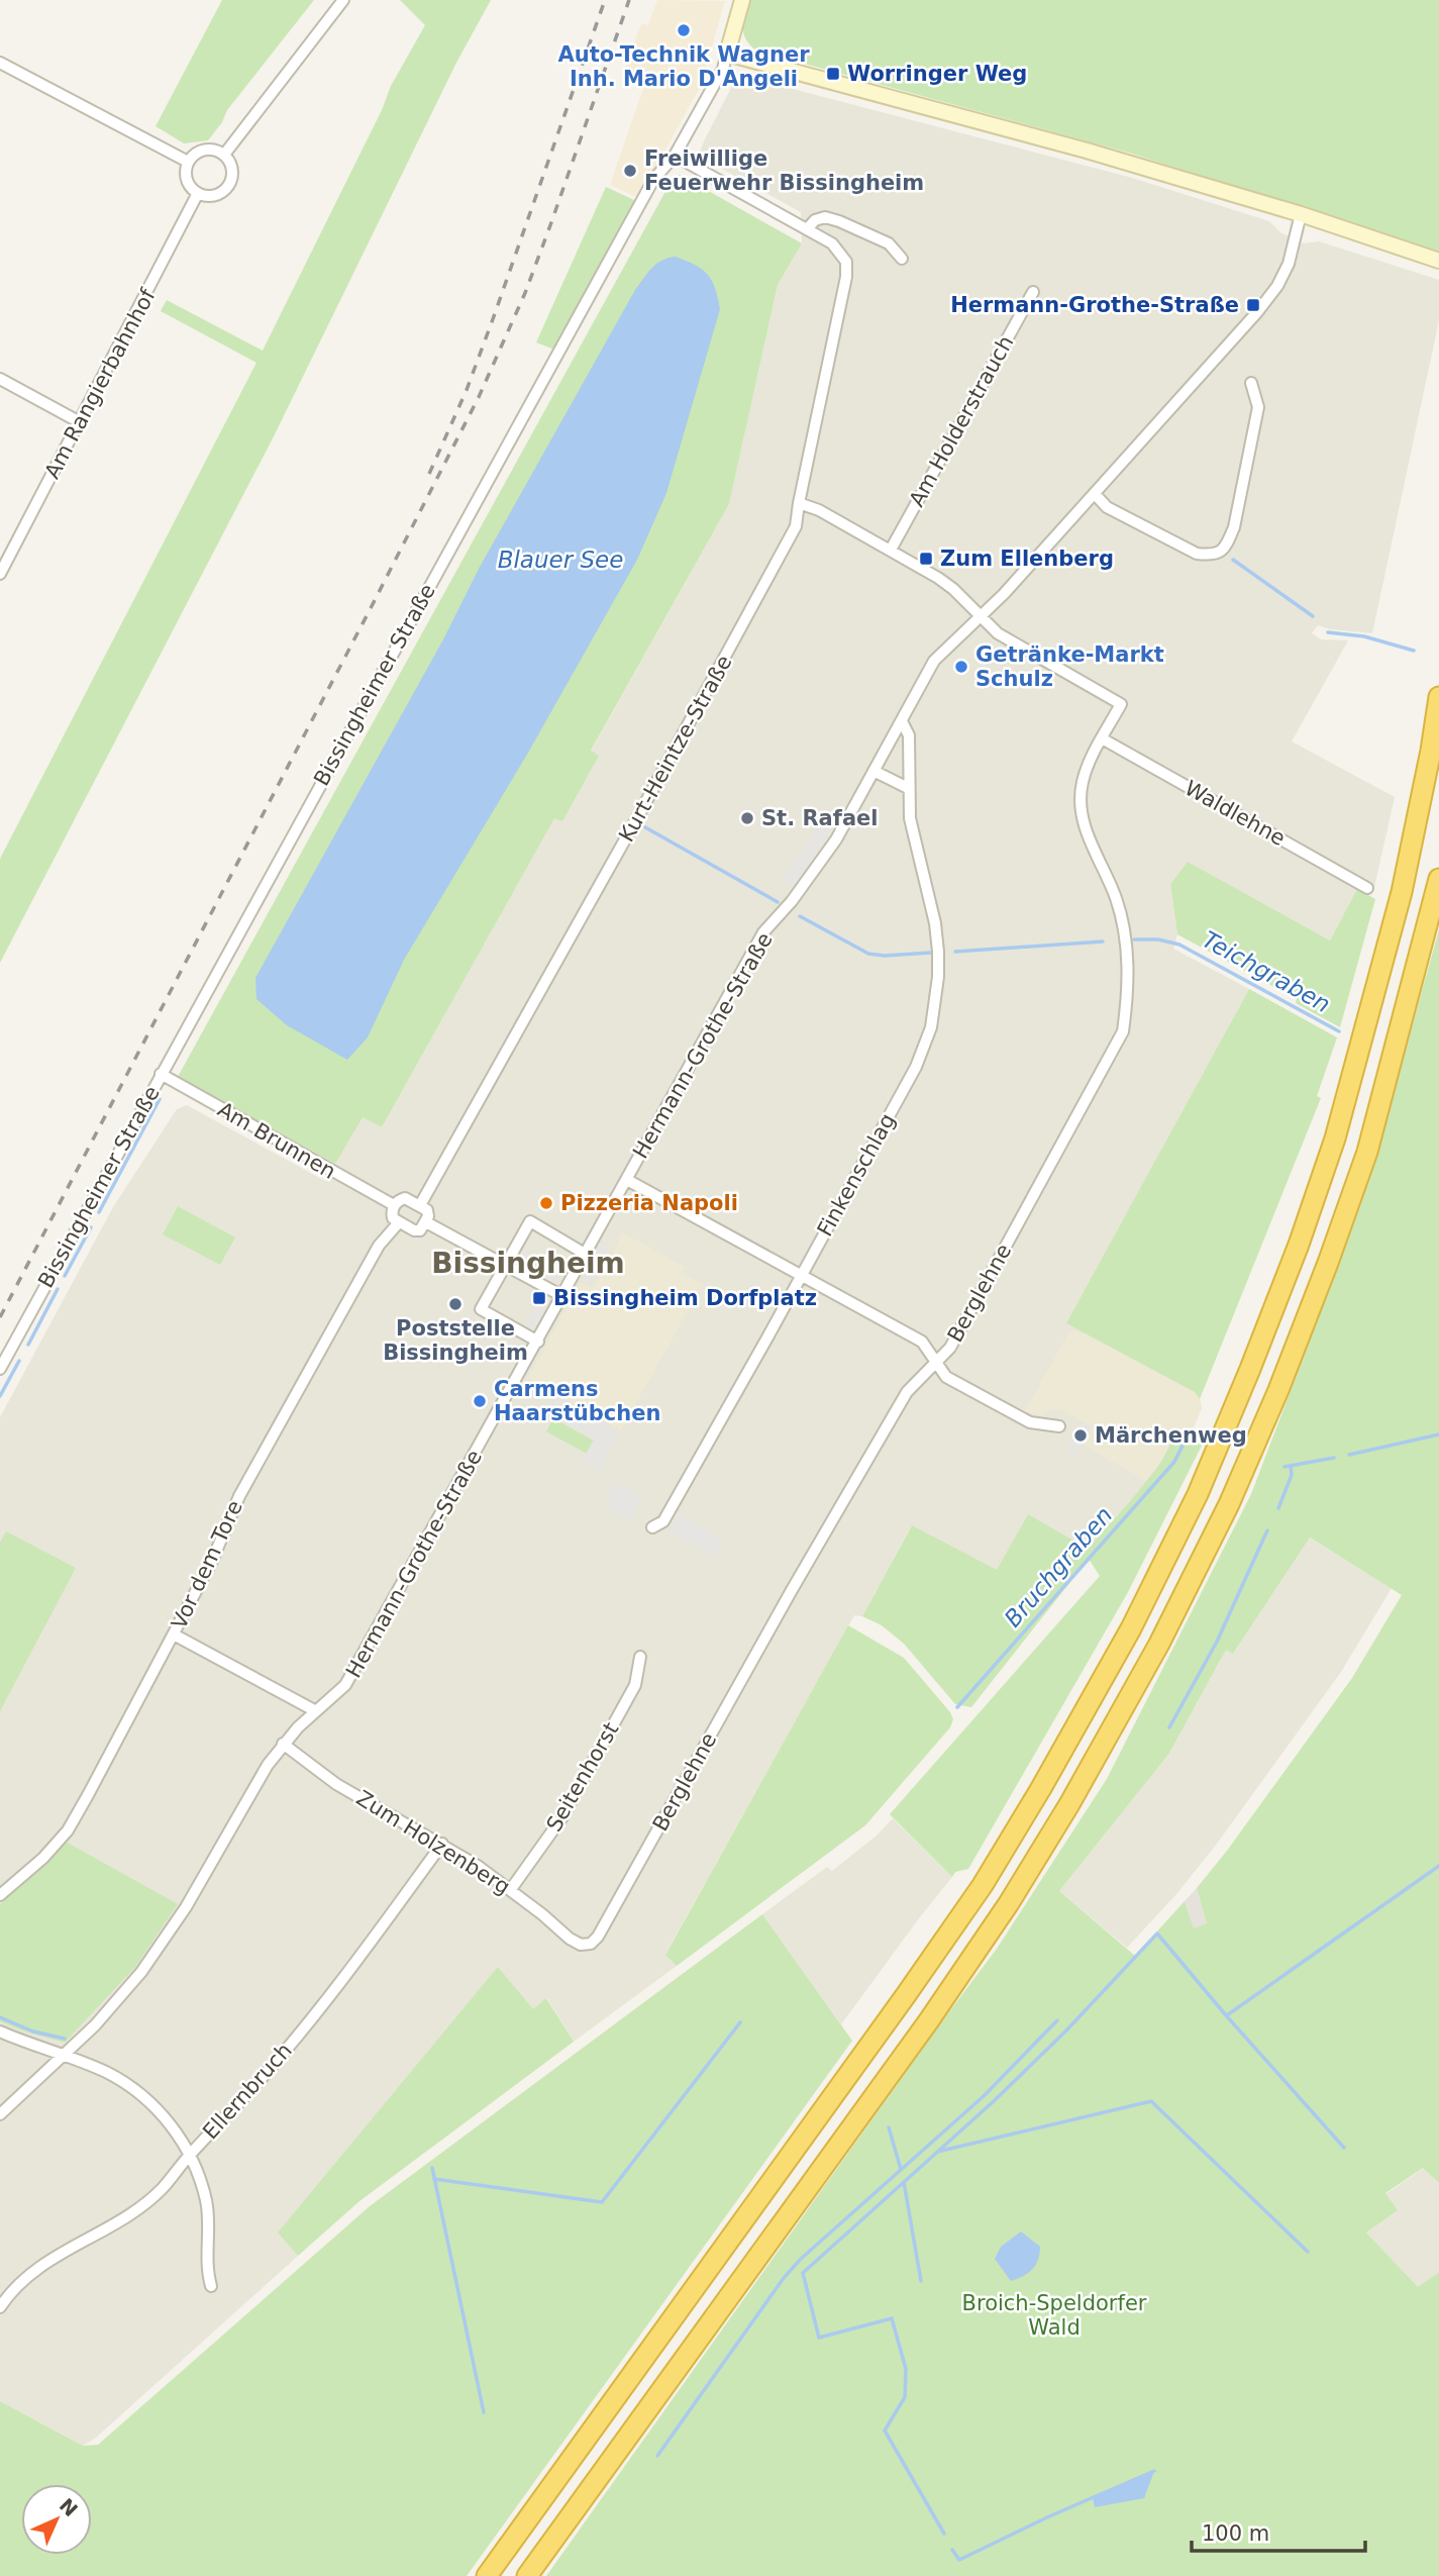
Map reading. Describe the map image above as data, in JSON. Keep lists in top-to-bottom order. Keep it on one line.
{"streets":{"street":["Am Rangierbahnhof","Am Holderstrauch","Bissingheimer Straße","Kurt-Heintze-Straße","Waldlehne","Hermann-Grothe-Straße","Am Brunnen","Finkenschlag","Berglehne","Vor dem Tore","Seitenhorst","Zum Holzenberg","Ellernbruch"]},"crossings":[["Bissingheimer Straße","Am Brunnen"],["Kurt-Heintze-Straße","Am Brunnen"],["Kurt-Heintze-Straße","Vor dem Tore"],["Waldlehne","Berglehne"],["Hermann-Grothe-Straße","Finkenschlag"],["Hermann-Grothe-Straße","Berglehne"],["Hermann-Grothe-Straße","Zum Holzenberg"],["Am Brunnen","Vor dem Tore"],["Berglehne","Zum Holzenberg"],["Seitenhorst","Zum Holzenberg"],["Zum Holzenberg","Ellernbruch"]],"districts":["Bissingheim"],"water":["Blauer See","Teichgraben","Bruchgraben"],"parks":["Broich-Speldorfer Wald"],"places":{"other":["Auto-Technik Wagner Inh. Mario D'Angeli","Freiwillige Feuerwehr Bissingheim","Getränke-Markt Schulz","St. Rafael","Pizzeria Napoli","Poststelle Bissingheim","Carmens Haarstübchen","Märchenweg"],"transit":["Worringer Weg","Hermann-Grothe-Straße","Zum Ellenberg","Bissingheim Dorfplatz"]},"scale_bar":"100 m","north":"top right"}
